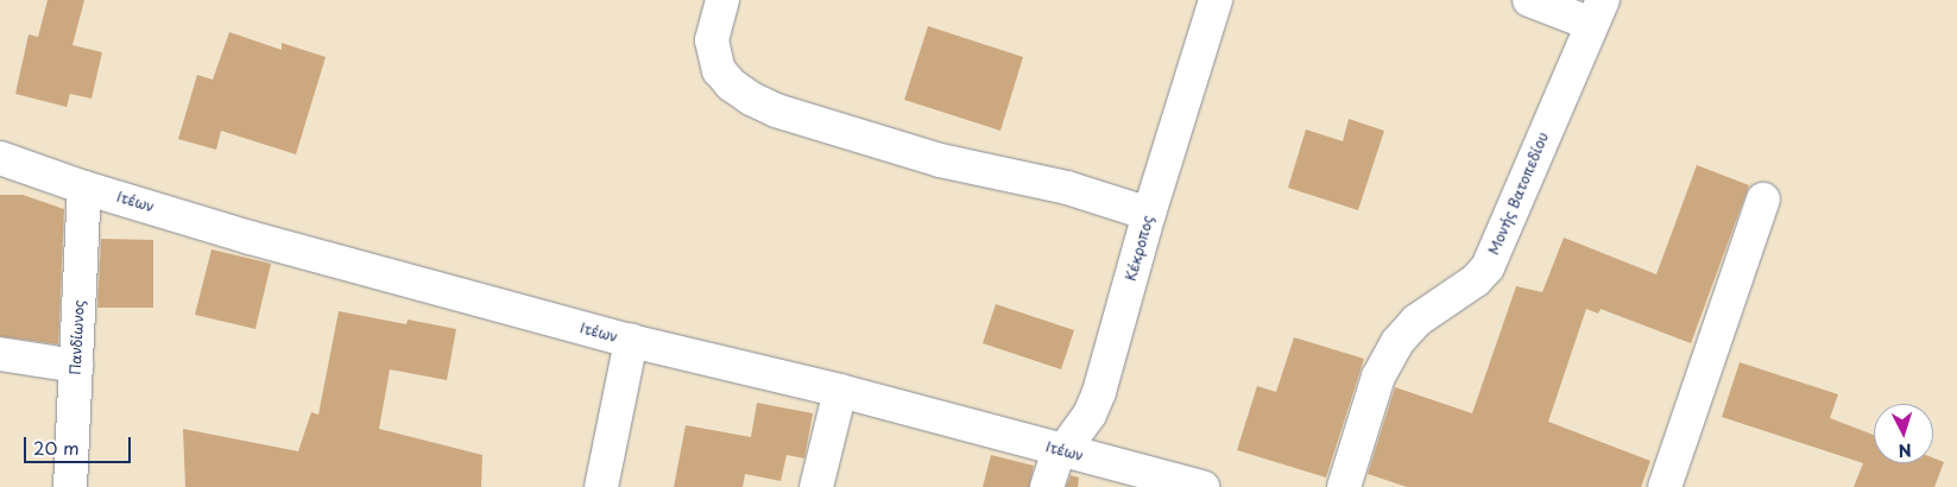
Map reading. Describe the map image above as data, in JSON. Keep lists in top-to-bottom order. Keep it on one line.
{"streets":{"street":["Μονής Βατοπεδίου","Ιτέων","Κέκροπος","Πανδίωνος"]},"crossings":[["Ιτέων","Κέκροπος"],["Ιτέων","Πανδίωνος"]],"scale_bar":"20 m","north":"bottom"}
